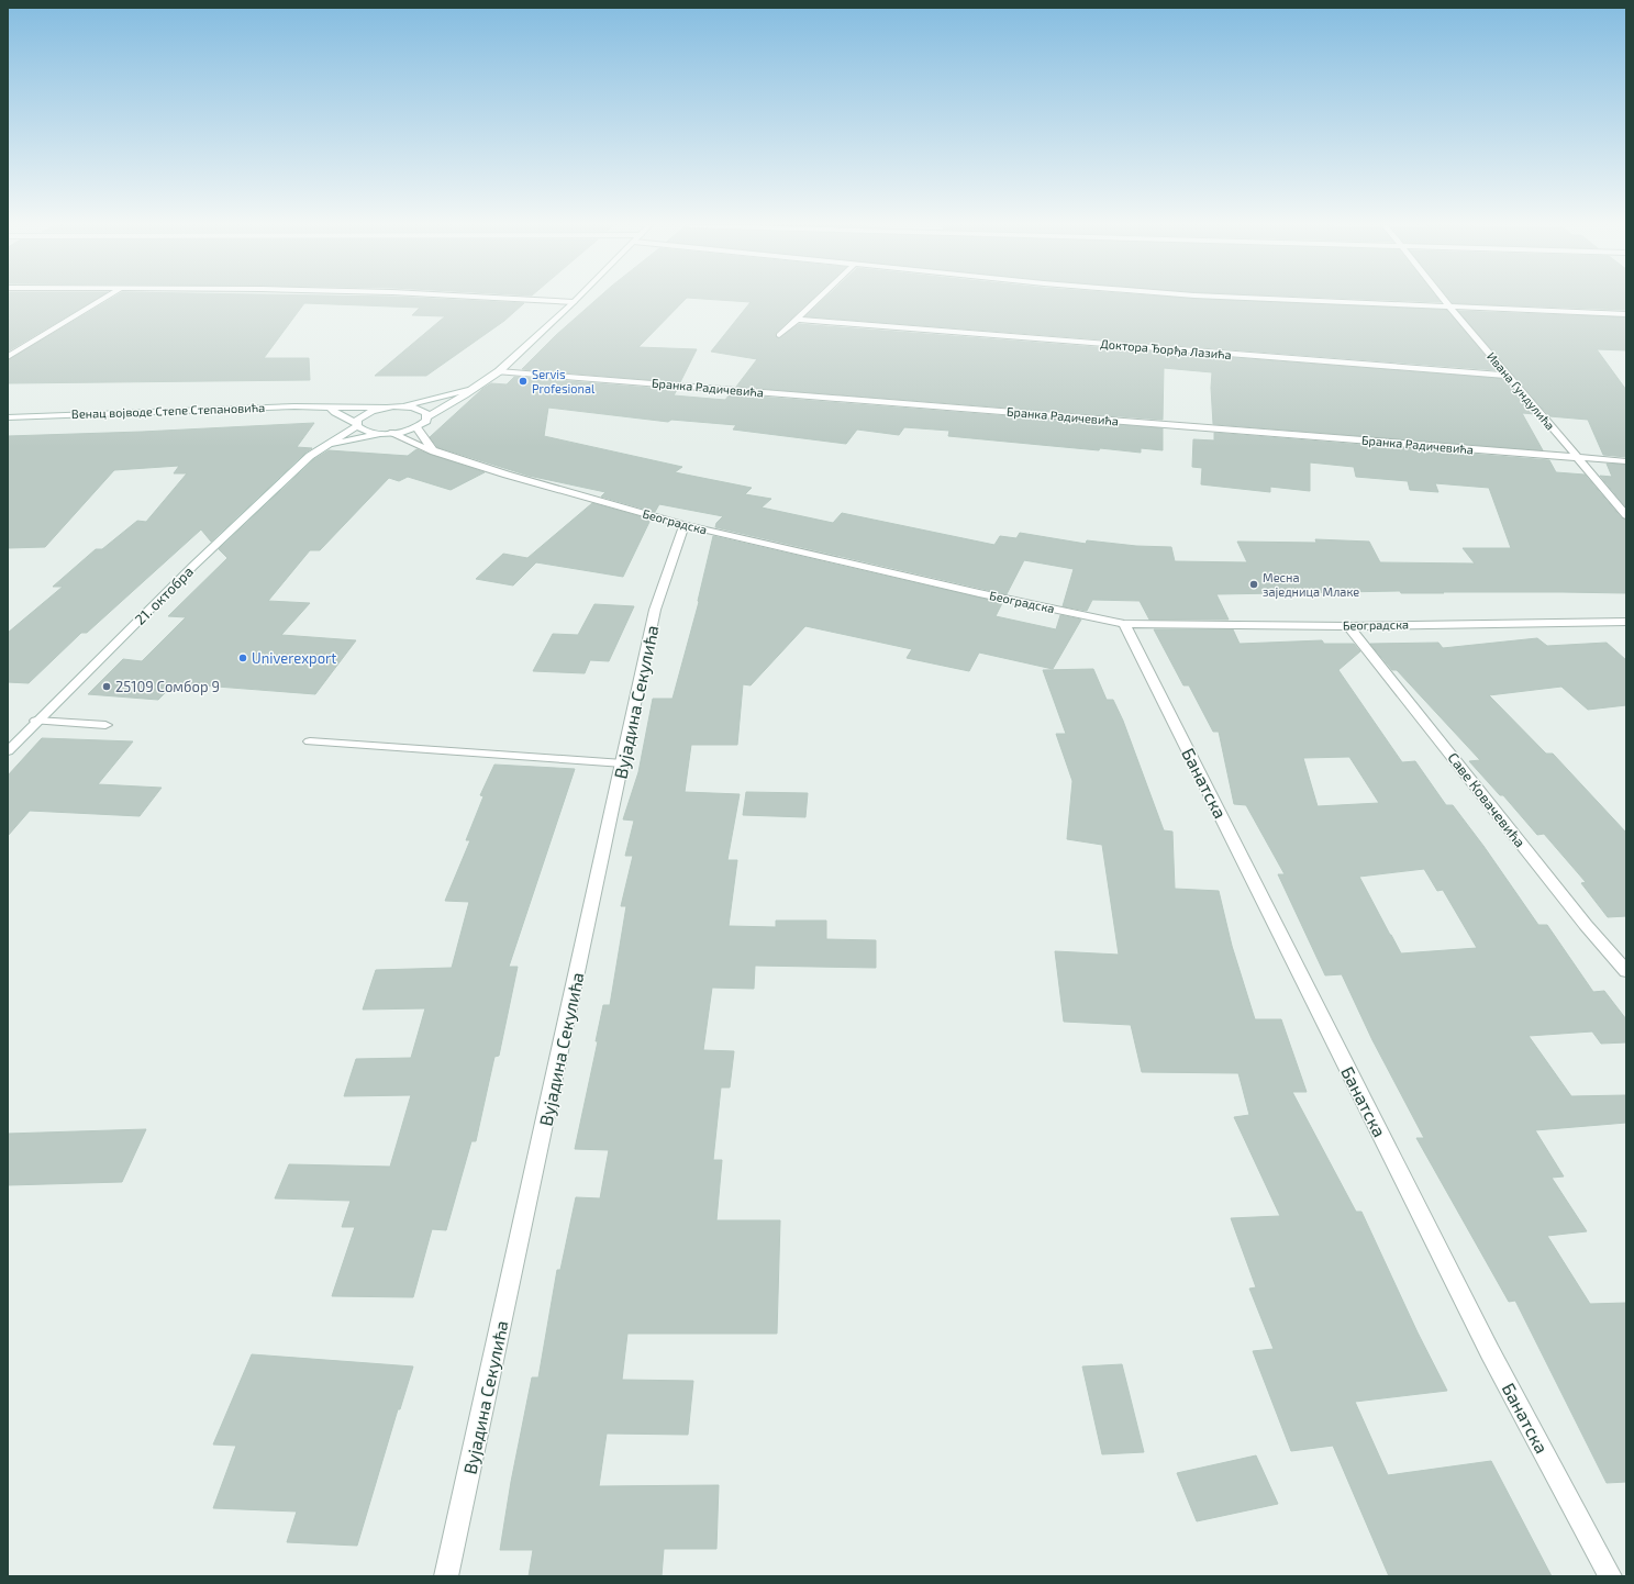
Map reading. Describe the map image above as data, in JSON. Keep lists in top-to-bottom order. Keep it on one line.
{"streets":{"street":["Доктора Ђорђа Лазића","Бранка Радичевића","Ивана Гундулића","Венац војводе Степе Степановића","Београдска","21. октобра","Вујадина Секулића","Банатска","Саве Ковачевића"]},"crossings":[["Доктора Ђорђа Лазића","Ивана Гундулића"],["Бранка Радичевића","Ивана Гундулића"],["Венац војводе Степе Степановића","21. октобра"],["Београдска","21. октобра"],["Београдска","Вујадина Секулића"],["Београдска","Банатска"],["Београдска","Саве Ковачевића"]],"places":["Servis Profesional","Месна заједница Млаке","Univerexport","25109 Сомбор 9"]}
